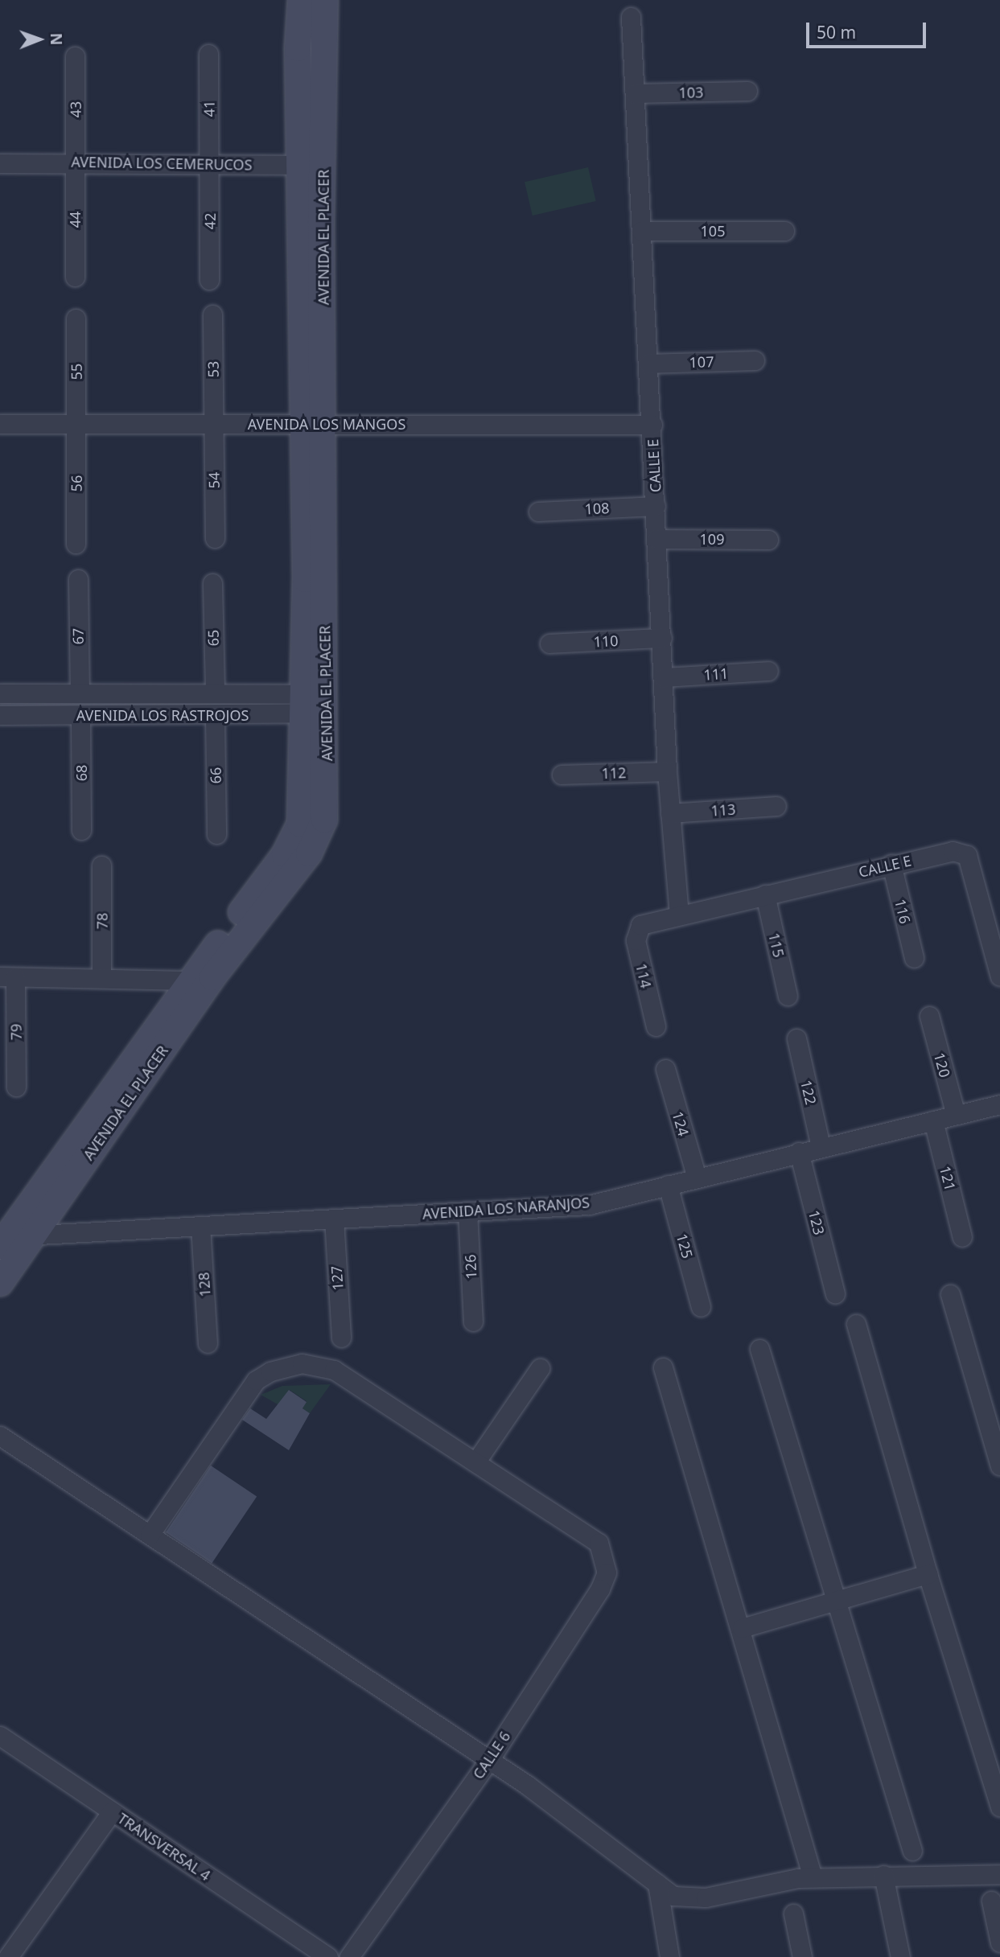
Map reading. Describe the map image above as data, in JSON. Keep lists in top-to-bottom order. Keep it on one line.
{"streets":{"street":["103","41","43","AVENIDA LOS CEMERUCOS","44","42","105","AVENIDA EL PLACER","107","53","55","AVENIDA LOS MANGOS","CALLE E","54","56","108","109","67","65","110","111","AVENIDA LOS RASTROJOS","68","112","66","113","116","78","115","114","79","120","122","124","121","AVENIDA LOS NARANJOS","123","125","126","127","128","CALLE 6","TRANSVERSAL 4"]},"crossings":[["103","CALLE E"],["41","AVENIDA LOS CEMERUCOS"],["41","42"],["43","AVENIDA LOS CEMERUCOS"],["43","44"],["AVENIDA LOS CEMERUCOS","44"],["AVENIDA LOS CEMERUCOS","42"],["AVENIDA LOS CEMERUCOS","AVENIDA EL PLACER"],["105","CALLE E"],["AVENIDA EL PLACER","AVENIDA LOS MANGOS"],["AVENIDA EL PLACER","AVENIDA LOS RASTROJOS"],["AVENIDA EL PLACER","AVENIDA LOS NARANJOS"],["107","CALLE E"],["53","AVENIDA LOS MANGOS"],["53","54"],["55","AVENIDA LOS MANGOS"],["55","56"],["AVENIDA LOS MANGOS","CALLE E"],["AVENIDA LOS MANGOS","54"],["AVENIDA LOS MANGOS","56"],["CALLE E","108"],["CALLE E","109"],["CALLE E","110"],["CALLE E","111"],["CALLE E","112"],["CALLE E","113"],["CALLE E","116"],["CALLE E","115"],["CALLE E","114"],["67","AVENIDA LOS RASTROJOS"],["65","AVENIDA LOS RASTROJOS"],["AVENIDA LOS RASTROJOS","68"],["AVENIDA LOS RASTROJOS","66"],["120","AVENIDA LOS NARANJOS"],["122","AVENIDA LOS NARANJOS"],["124","AVENIDA LOS NARANJOS"],["121","AVENIDA LOS NARANJOS"],["AVENIDA LOS NARANJOS","123"],["AVENIDA LOS NARANJOS","125"],["AVENIDA LOS NARANJOS","126"],["AVENIDA LOS NARANJOS","127"],["AVENIDA LOS NARANJOS","128"]],"scale_bar":"50 m","north":"right"}
